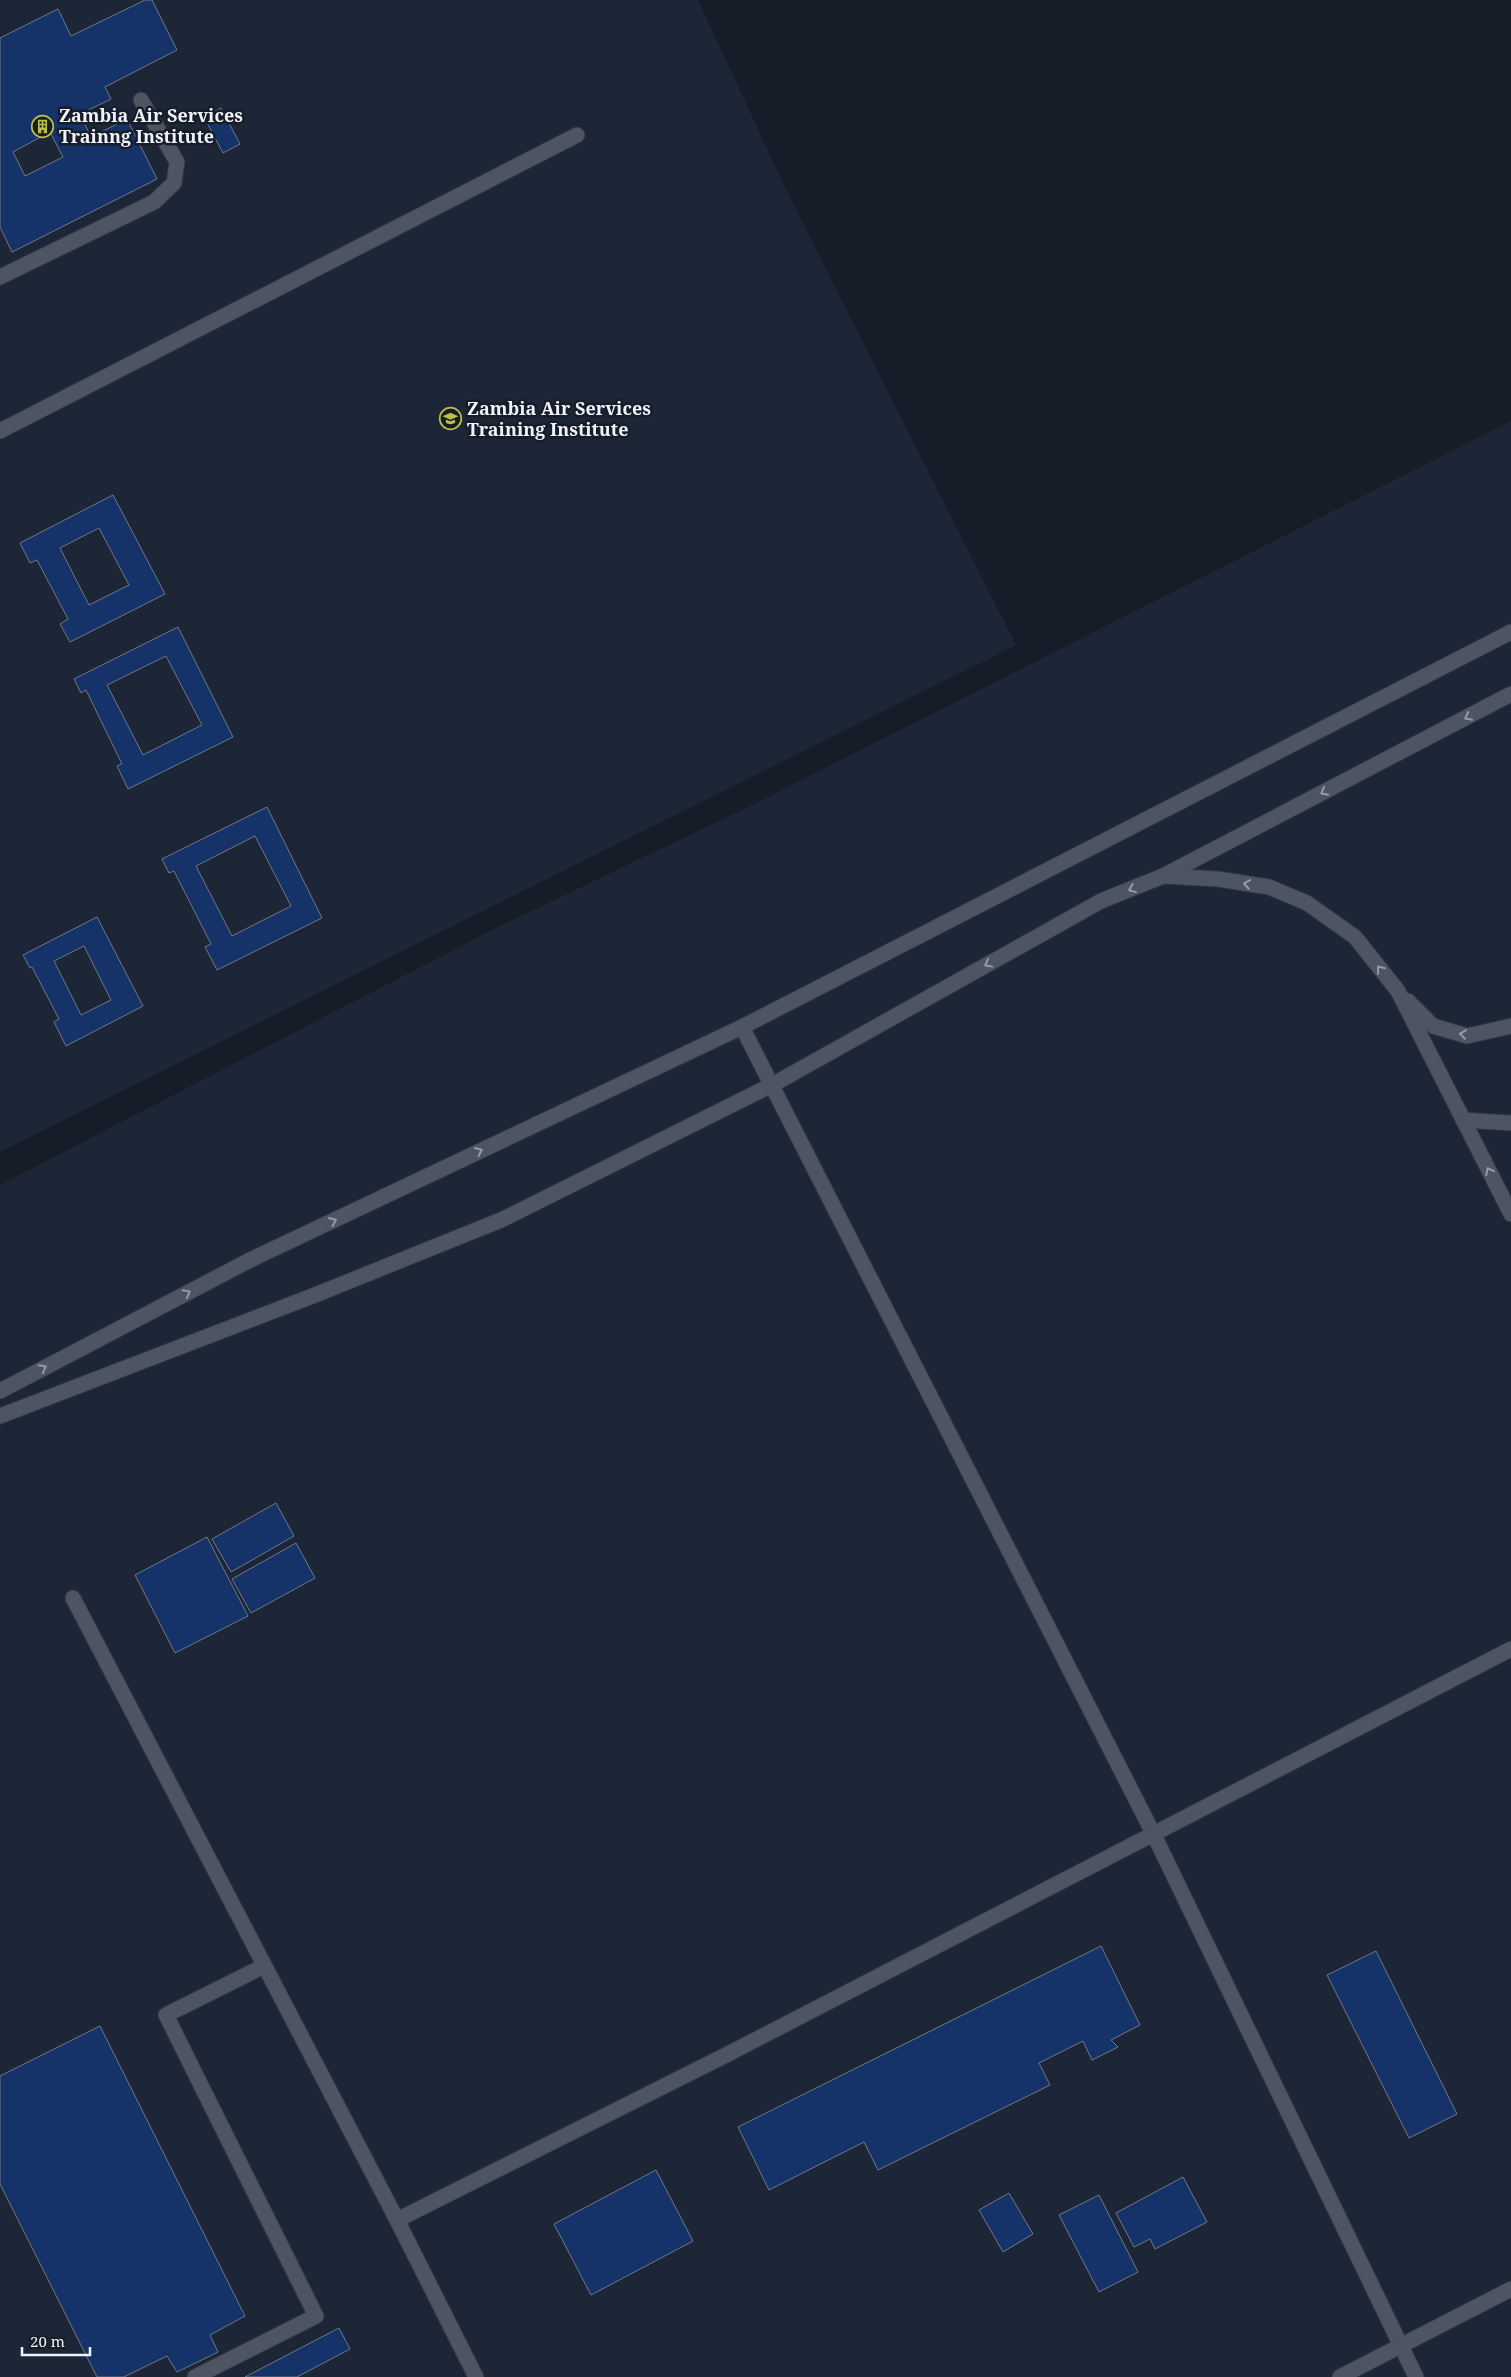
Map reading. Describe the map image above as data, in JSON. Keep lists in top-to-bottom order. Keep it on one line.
{"places":{"building":["Zambia Air Services Trainng Institute"],"school or university":["Zambia Air Services Training Institute"]},"scale_bar":"20 m"}
